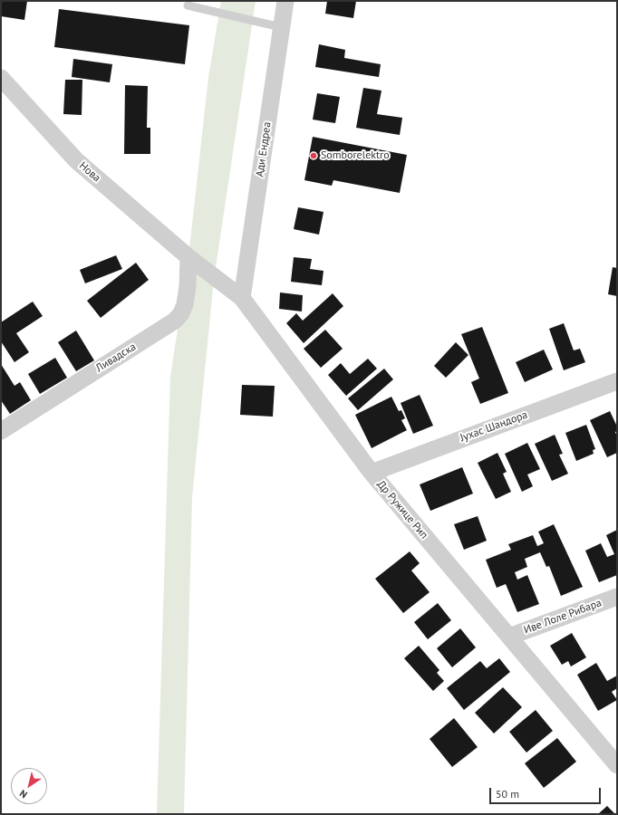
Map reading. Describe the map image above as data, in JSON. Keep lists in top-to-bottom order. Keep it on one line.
{"streets":{"street":["Ади Ендреа","Нова","Ливадска","Јухас Шандора","Др Ружице Рип","Иве Лоле Рибара"]},"crossings":[["Ади Ендреа","Др Ружице Рип"],["Нова","Ливадска"],["Нова","Др Ружице Рип"],["Ливадска","Др Ружице Рип"],["Јухас Шандора","Др Ружице Рип"],["Др Ружице Рип","Иве Лоле Рибара"]],"places":["Somborelektro"],"scale_bar":"50 m","north":"bottom left"}
